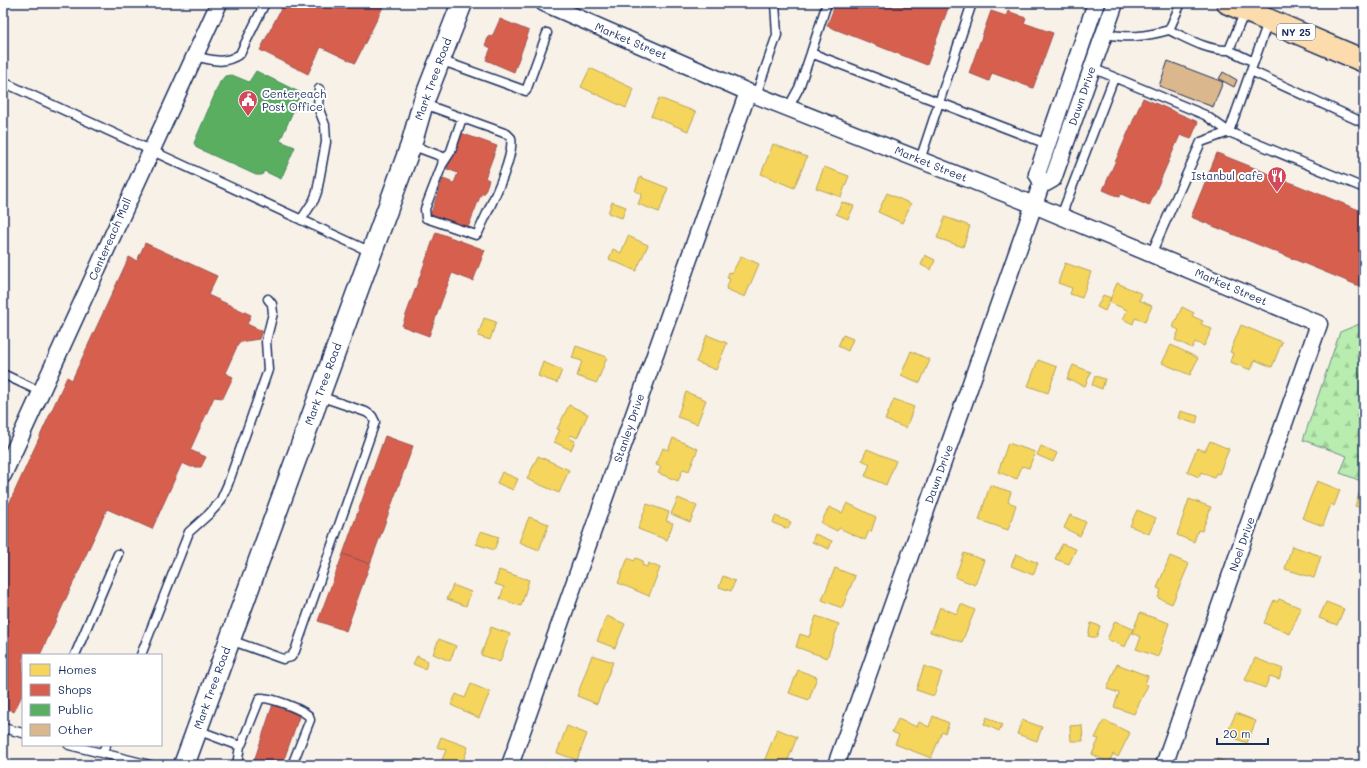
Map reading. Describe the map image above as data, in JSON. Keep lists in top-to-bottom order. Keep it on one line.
{"streets":{"main road":["NY 25"],"street":["Market Street","Mark Tree Road","Dawn Drive","Centereach Mall","Stanley Drive","Noel Drive"]},"crossings":[["Market Street","Dawn Drive"],["Market Street","Stanley Drive"],["Market Street","Noel Drive"]],"places":{"public building":["Centereach Post Office"],"restaurant":["Istanbul cafe"]},"legend":["Homes","Shops","Public","Other"],"scale_bar":"20 m"}
